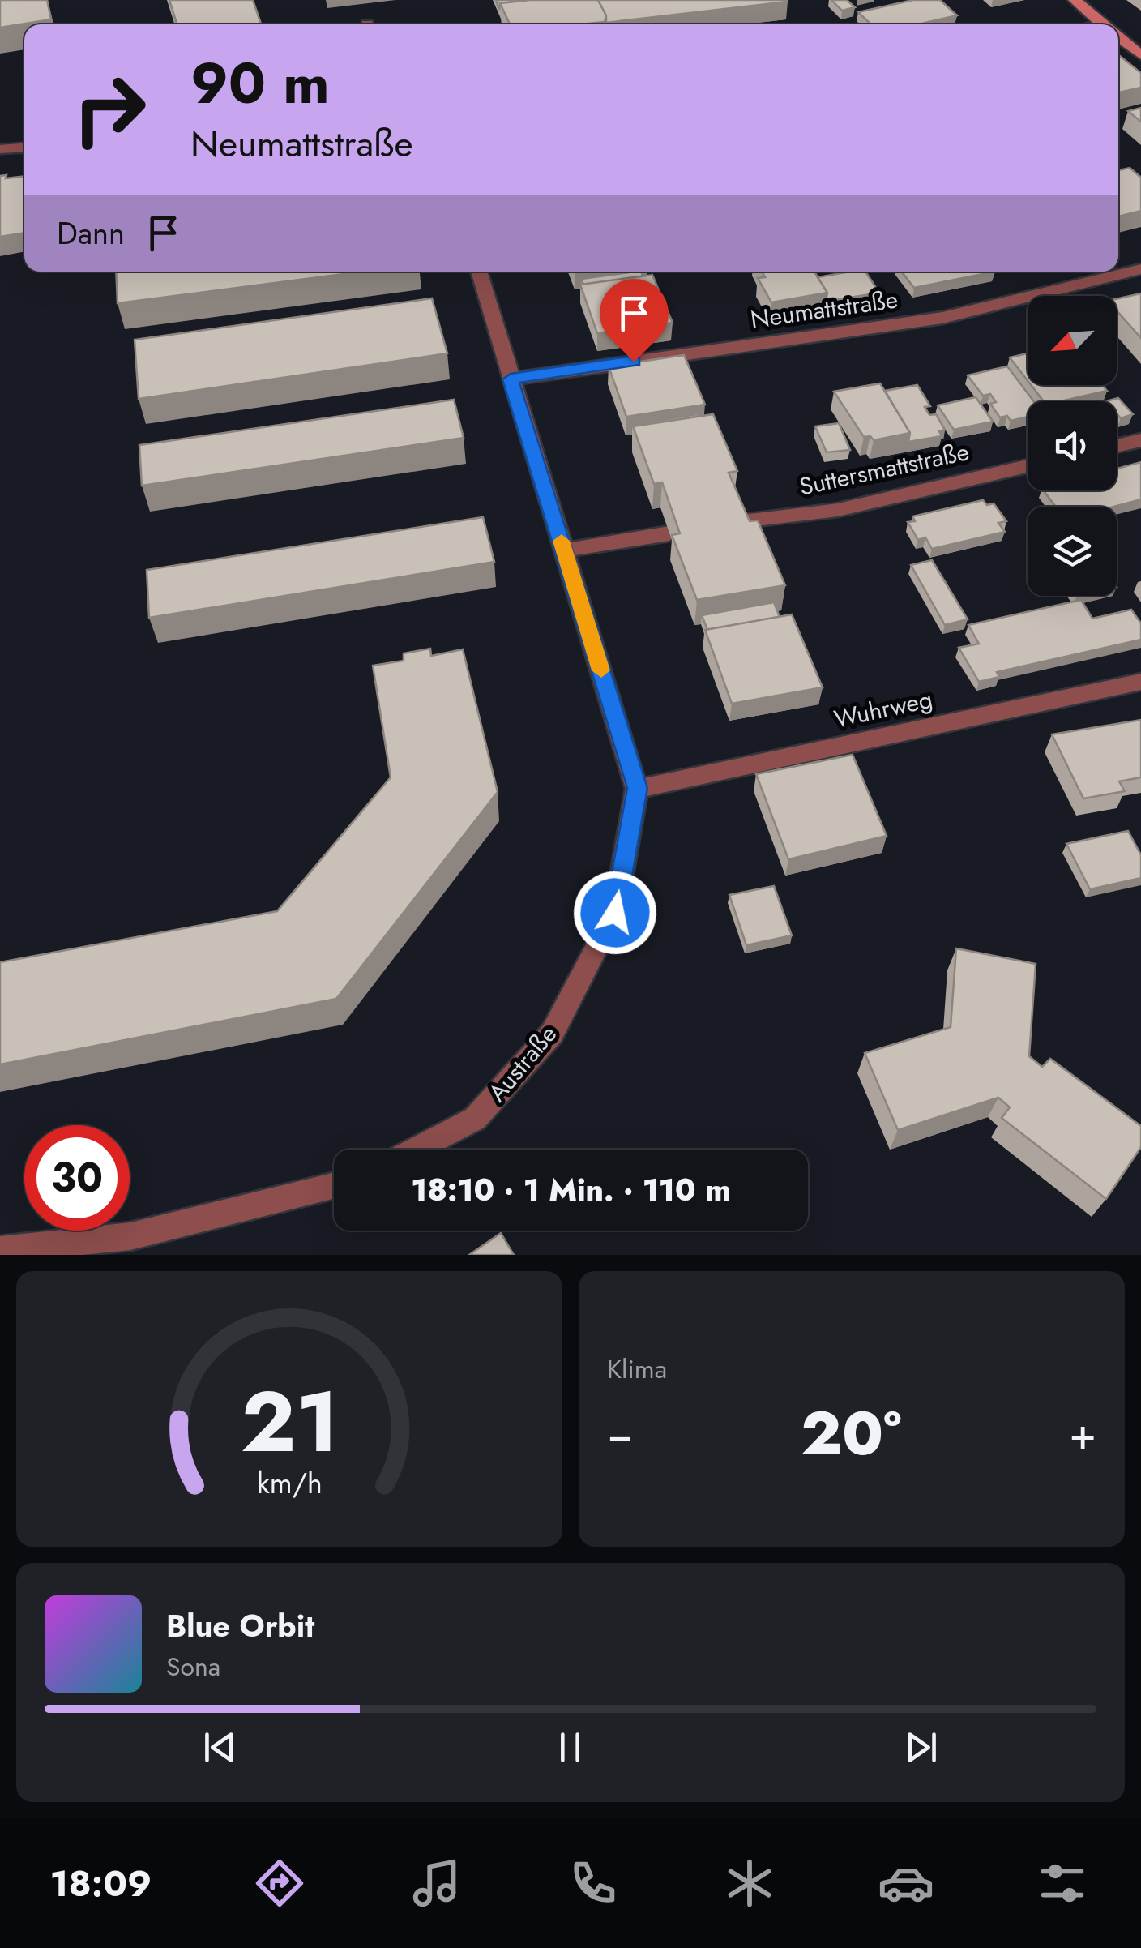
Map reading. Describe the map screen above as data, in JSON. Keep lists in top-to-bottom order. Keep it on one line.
{"streets":{"street":["Neumattstraße","Suttersmattstraße","Wuhrweg","Austraße"]},"crossings":[["Neumattstraße","Austraße"],["Wuhrweg","Austraße"]],"north":"bottom left","page":{"turn":["90 m","Neumattstraße"],"then":"Dann","limit":"30","trip":"18:10 · 1 Min. · 110 m","tile":"Klima","heat":["−","20°","+"],"song":["Blue Orbit","Sona"],"tabs":"18:09","gauge":["21","km/h"]}}
